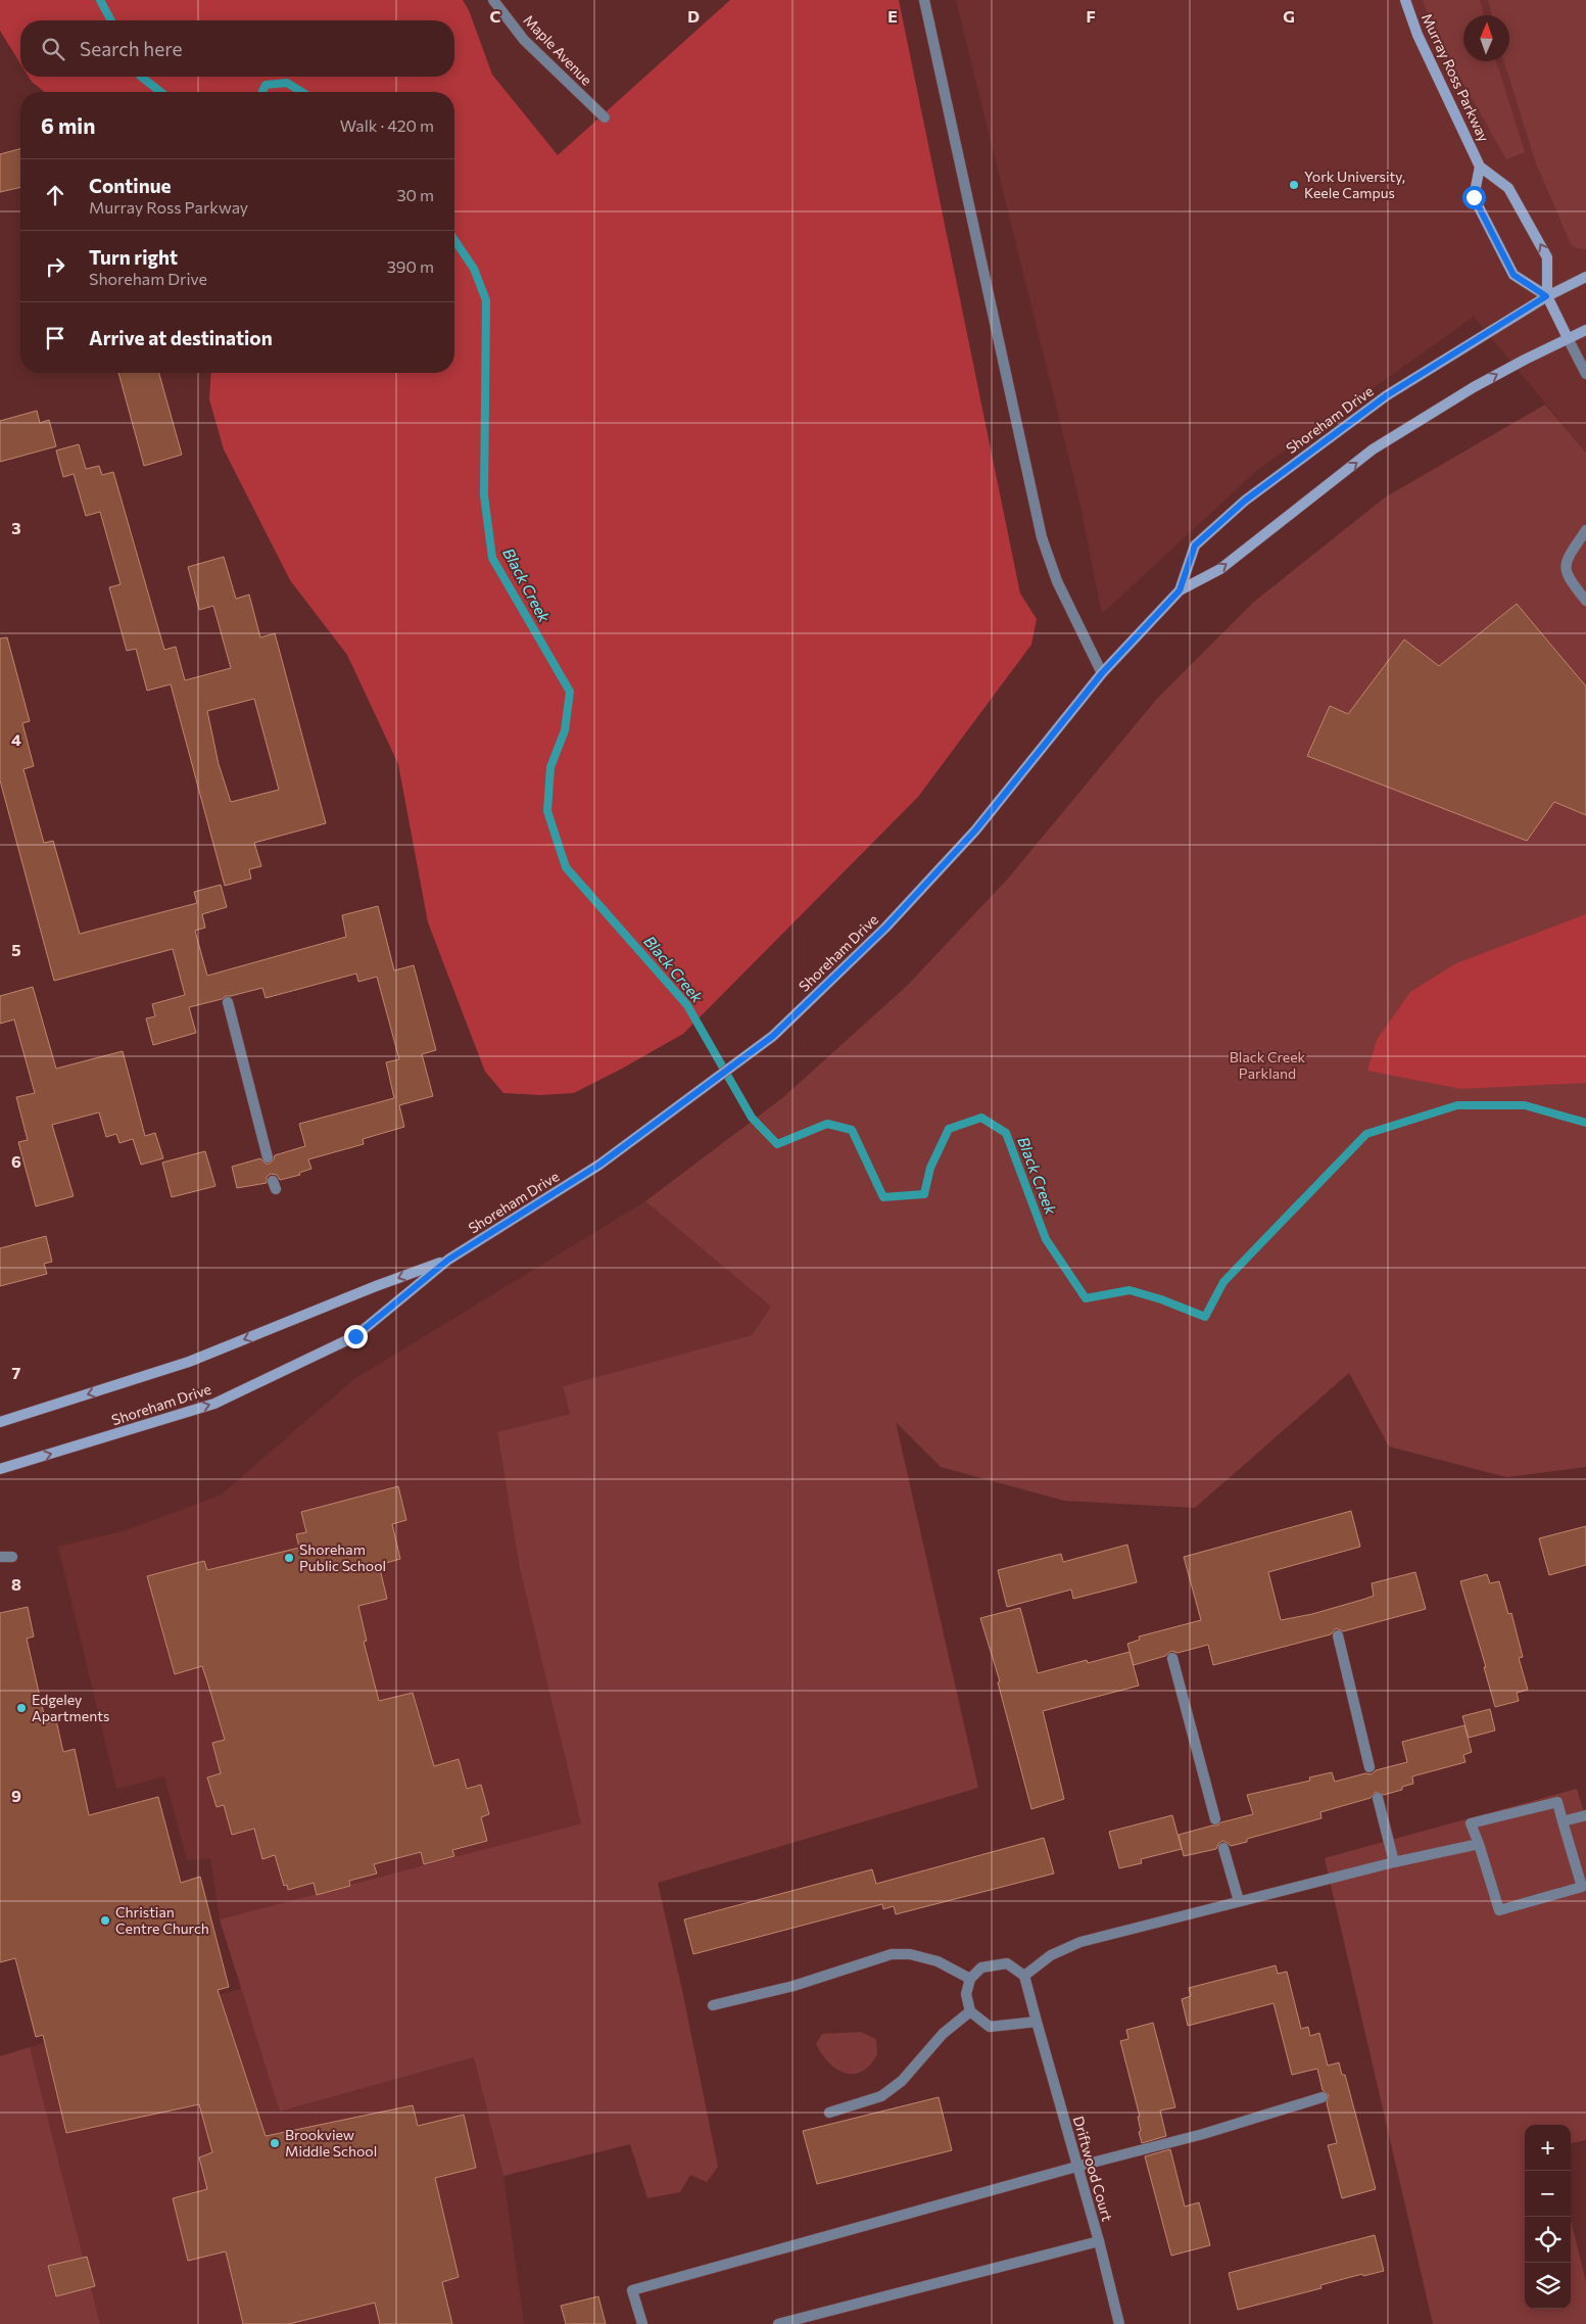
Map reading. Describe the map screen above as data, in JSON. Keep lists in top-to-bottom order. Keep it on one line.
{"streets":{"street":["Maple Avenue","Murray Ross Parkway","Shoreham Drive","Driftwood Court"]},"crossings":[["Murray Ross Parkway","Shoreham Drive"]],"water":["Black Creek"],"parks":["Black Creek Parkland"],"places":["York University, Keele Campus","Shoreham Public School","Edgeley Apartments","Christian Centre Church","Brookview Middle School"],"north":"top","page":{"search":"Search here","heading":["6 min","Walk · 420 m"],"list":[["Continue","Murray Ross Parkway","30 m"],["Turn right","Shoreham Drive","390 m"],"Arrive at destination"],"map_buttons":["+","−"]},"grid":{"columns":["C","D","E","F","G"],"rows":["3","4","5","6","7","8","9"]}}
